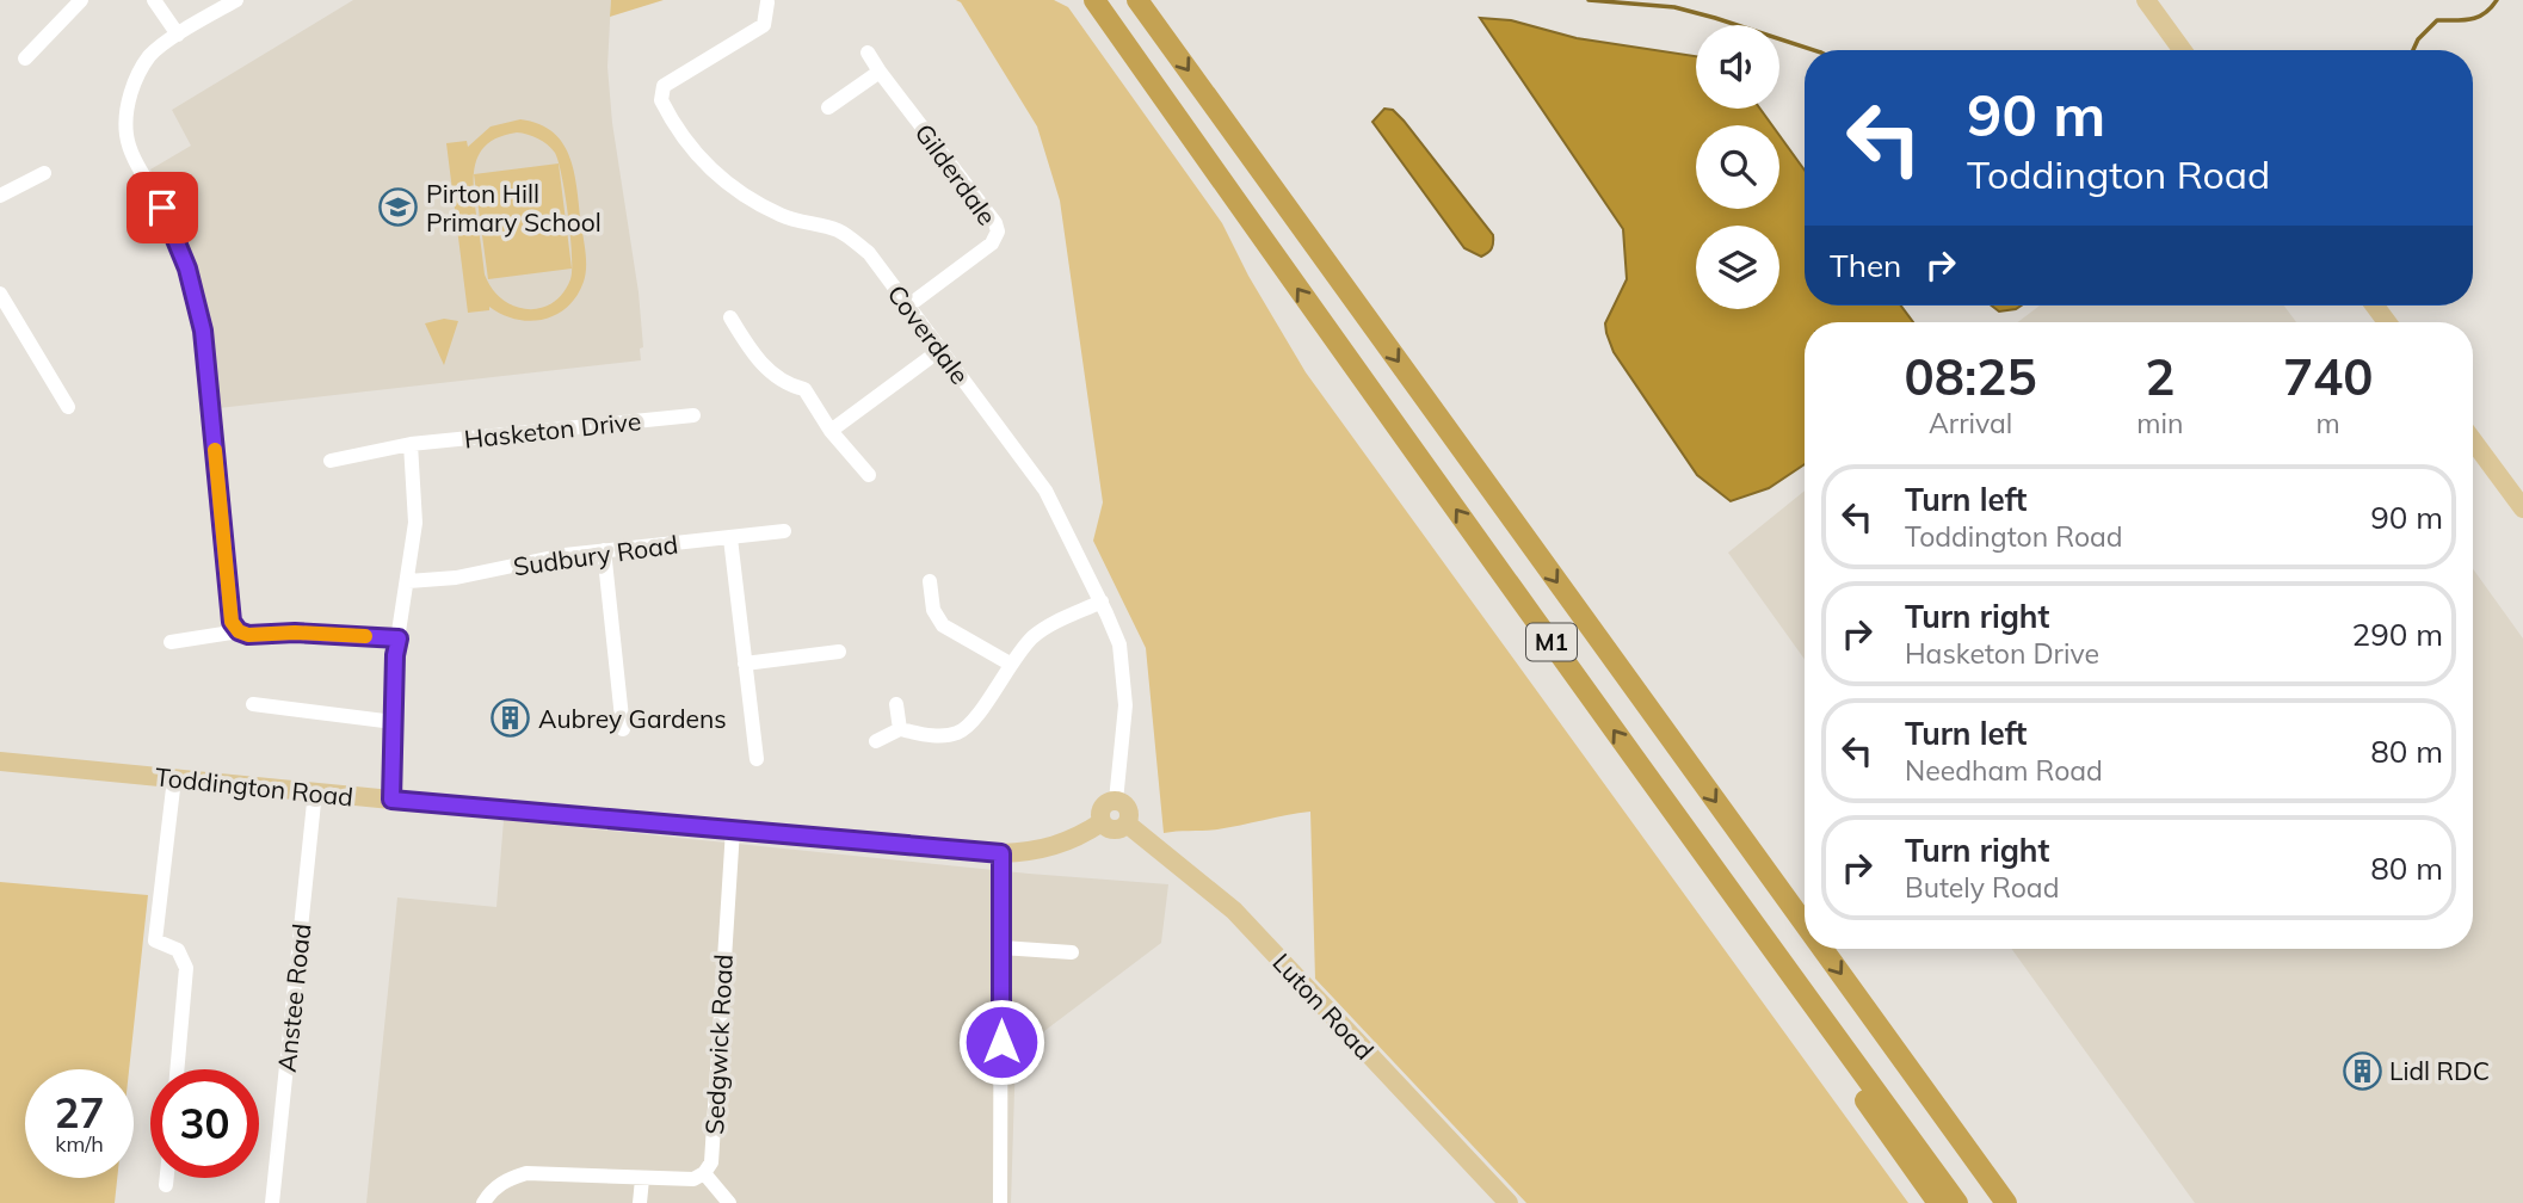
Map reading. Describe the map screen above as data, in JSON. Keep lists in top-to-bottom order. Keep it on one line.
{"streets":{"highway":["M1"],"main road":["Toddington Road","Luton Road"],"street":["Gilderdale","Coverdale","Hasketon Drive","Sudbury Road","Anstee Road","Sedgwick Road"]},"crossings":[["Gilderdale","Coverdale"],["Coverdale","Toddington Road"],["Coverdale","Luton Road"],["Toddington Road","Anstee Road"],["Toddington Road","Luton Road"],["Toddington Road","Sedgwick Road"]],"places":{"school or university":["Pirton Hill Primary School"],"building":["Aubrey Gardens","Lidl RDC"]},"page":{"turn":["90 m","Toddington Road"],"then":"Then","eta":["08:25","Arrival","2","min","740","m"],"list":[{"name":"Turn left","note":"Toddington Road","value":"90 m"},{"name":"Turn right","note":"Hasketon Drive","value":"290 m"},{"name":"Turn left","note":"Needham Road","value":"80 m"},{"name":"Turn right","note":"Butely Road","value":"80 m"}],"speed":"27 km/h","limit":"30"}}
